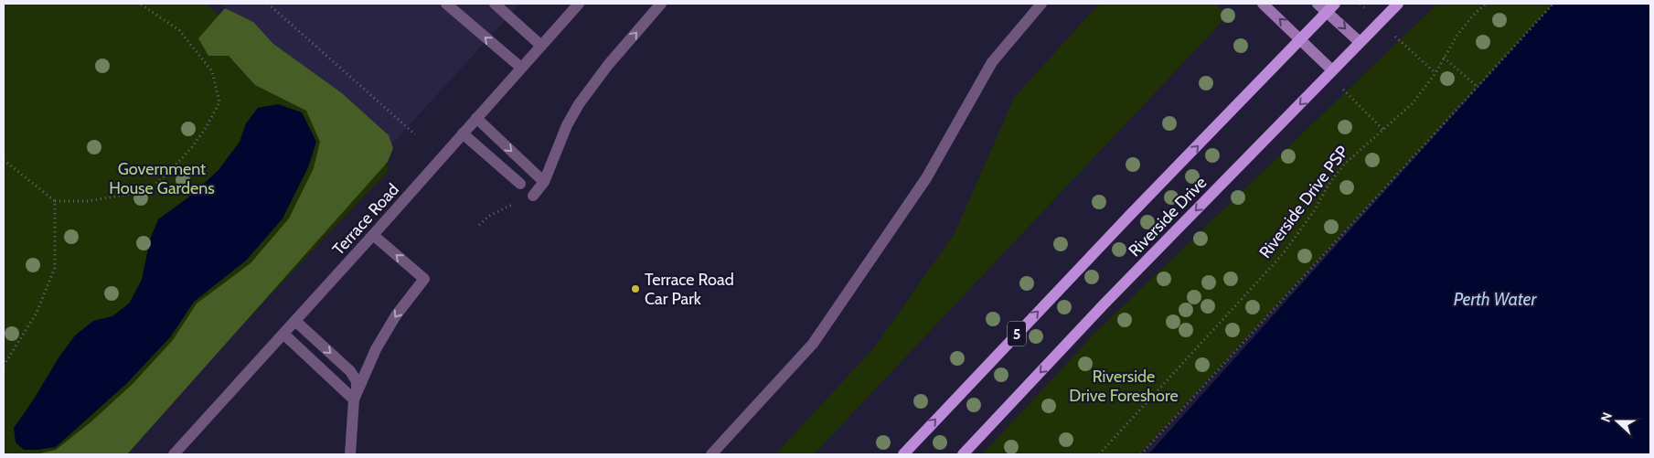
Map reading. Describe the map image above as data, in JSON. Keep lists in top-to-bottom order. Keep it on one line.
{"streets":{"main road":["Riverside Drive","5"],"street":["Terrace Road"],"path":["Riverside Drive PSP"]},"water":["Perth Water"],"parks":["Government House Gardens","Riverside Drive Foreshore"],"places":["Terrace Road Car Park"],"north":"left"}
